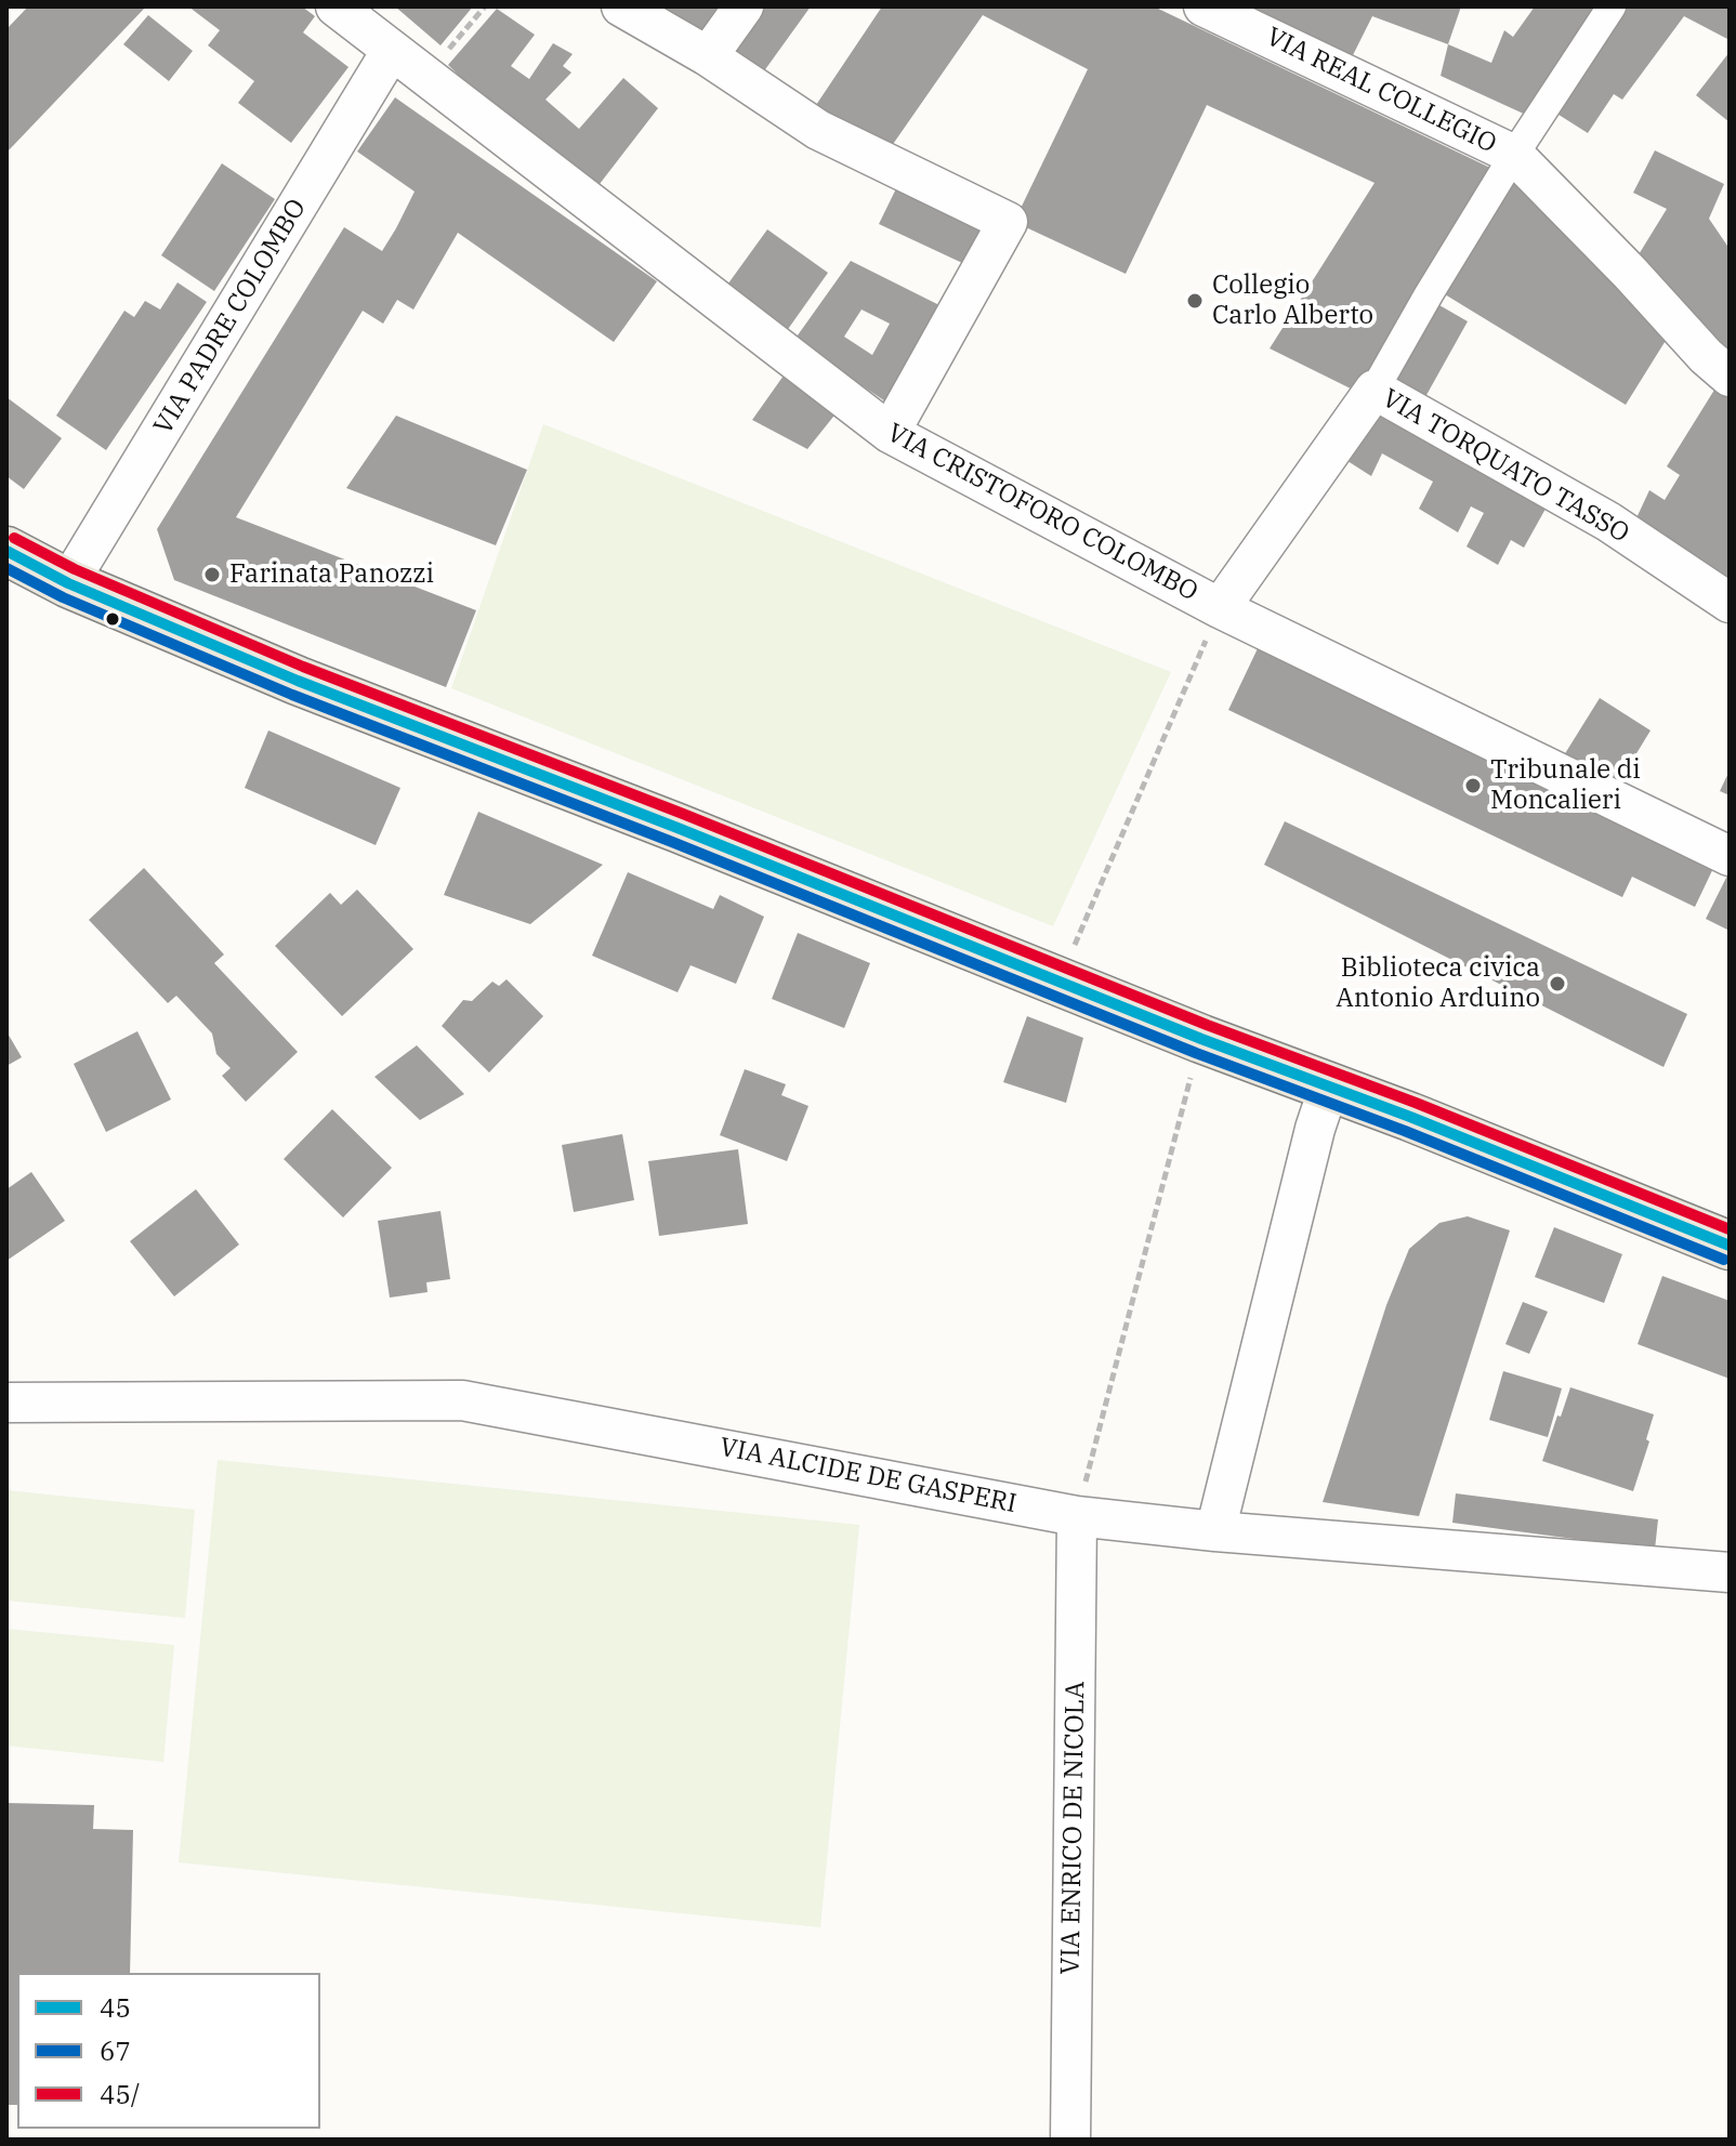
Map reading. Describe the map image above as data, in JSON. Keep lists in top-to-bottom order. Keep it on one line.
{"streets":{"street":["VIA REAL COLLEGIO","VIA PADRE COLOMBO","VIA TORQUATO TASSO","VIA CRISTOFORO COLOMBO","VIA ALCIDE DE GASPERI","VIA ENRICO DE NICOLA"]},"crossings":[["VIA PADRE COLOMBO","VIA CRISTOFORO COLOMBO"],["VIA TORQUATO TASSO","VIA CRISTOFORO COLOMBO"],["VIA ALCIDE DE GASPERI","VIA ENRICO DE NICOLA"]],"places":["Collegio Carlo Alberto","Farinata Panozzi","Tribunale di Moncalieri","Biblioteca civica Antonio Arduino"],"lines":["transit line 45/","transit line 45","transit line 67"],"legend":["45","67","45/"]}
